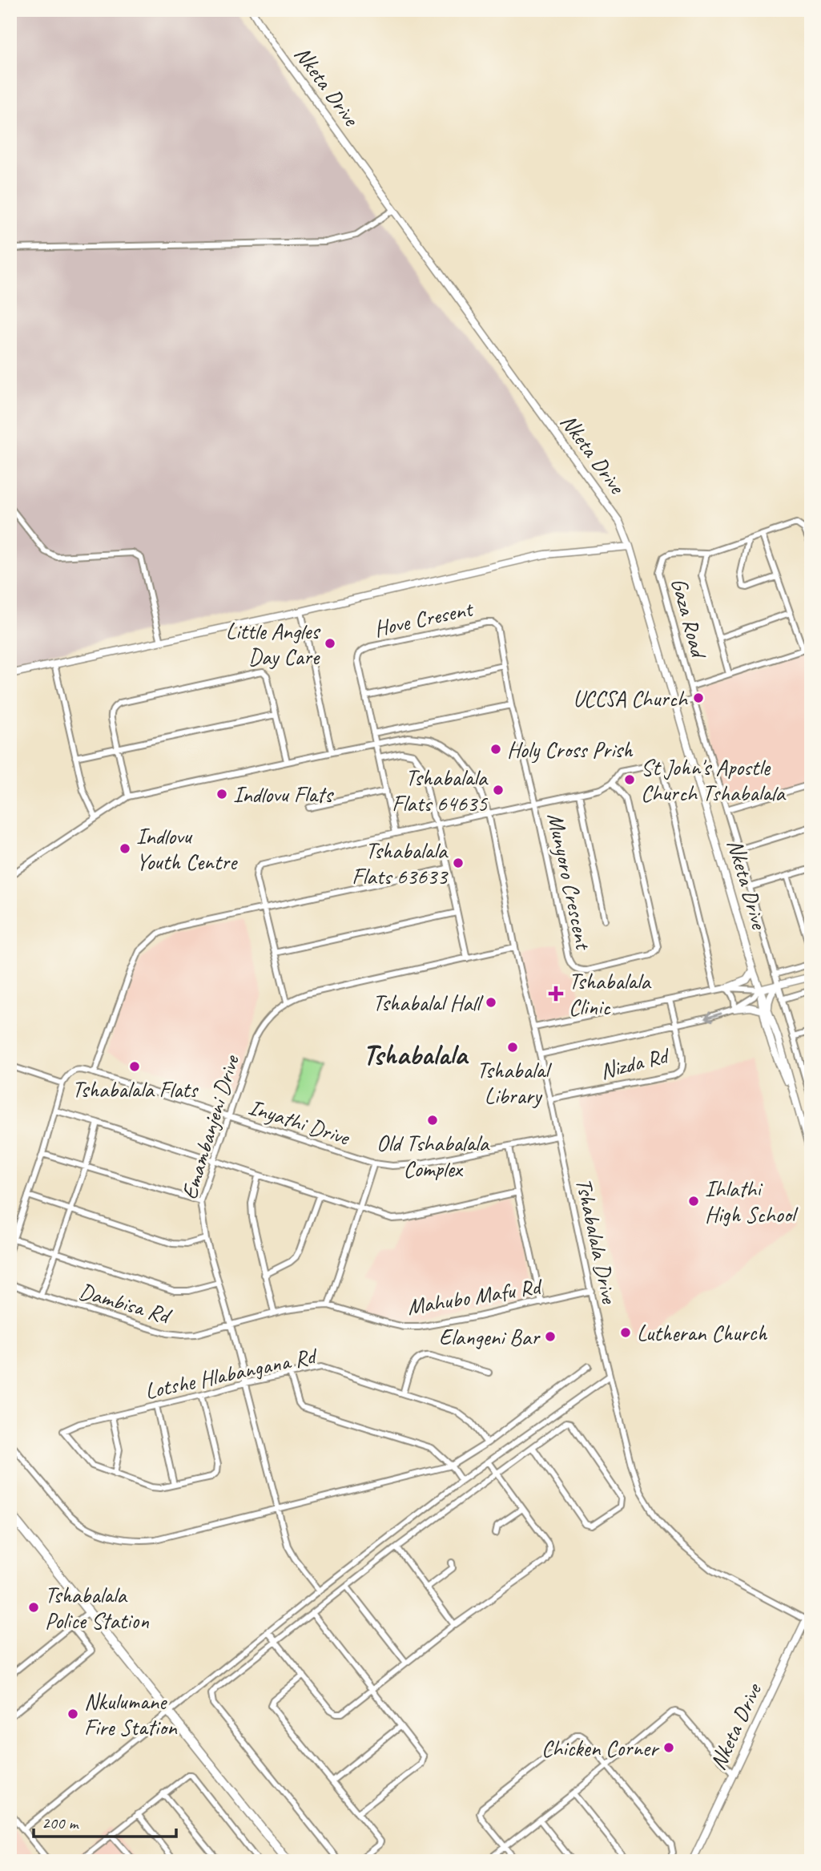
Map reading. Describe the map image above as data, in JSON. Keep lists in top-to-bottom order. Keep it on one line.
{"streets":{"street":["Nketa Drive","Gaza Road","Hove Cresent","Munyoro Crescent","Nizda Rd","Inyathi Drive","Emambanjeni Drive","Tshabalala Drive","Mahubo Mafu Rd","Dambisa Rd","Lotshe Hlabangana Rd"]},"crossings":[["Nketa Drive","Tshabalala Drive"],["Hove Cresent","Munyoro Crescent"],["Hove Cresent","Tshabalala Drive"],["Nizda Rd","Tshabalala Drive"],["Inyathi Drive","Emambanjeni Drive"],["Inyathi Drive","Tshabalala Drive"],["Emambanjeni Drive","Tshabalala Drive"],["Emambanjeni Drive","Mahubo Mafu Rd"],["Emambanjeni Drive","Dambisa Rd"],["Emambanjeni Drive","Lotshe Hlabangana Rd"],["Tshabalala Drive","Mahubo Mafu Rd"],["Mahubo Mafu Rd","Dambisa Rd"]],"districts":["Tshabalala"],"places":{"other":["Little Angles Day Care","UCCSA Church","Holy Cross Prish","St John's Apostle Church Tshabalala","Tshabalala Flats 64635","Indlovu Flats","Indlovu Youth Centre","Tshabalala Flats 63633","Tshabalal Hall","Tshabalal Library","Tshabalala Flats","Old Tshabalala Complex","Ihlathi High School","Lutheran Church","Elangeni Bar","Tshabalala Police Station","Nkulumane Fire Station","Chicken Corner"],"health":["Tshabalala Clinic"]},"scale_bar":"200 m"}
